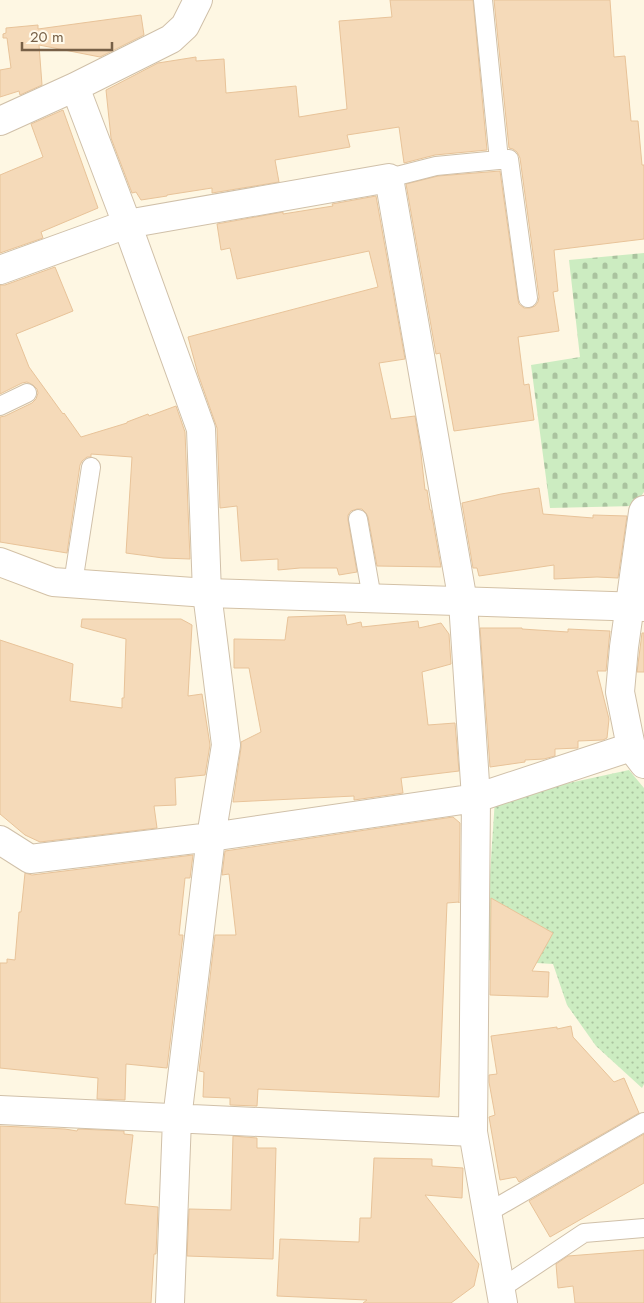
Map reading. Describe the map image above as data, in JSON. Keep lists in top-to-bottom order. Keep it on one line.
{"scale_bar":"20 m"}
